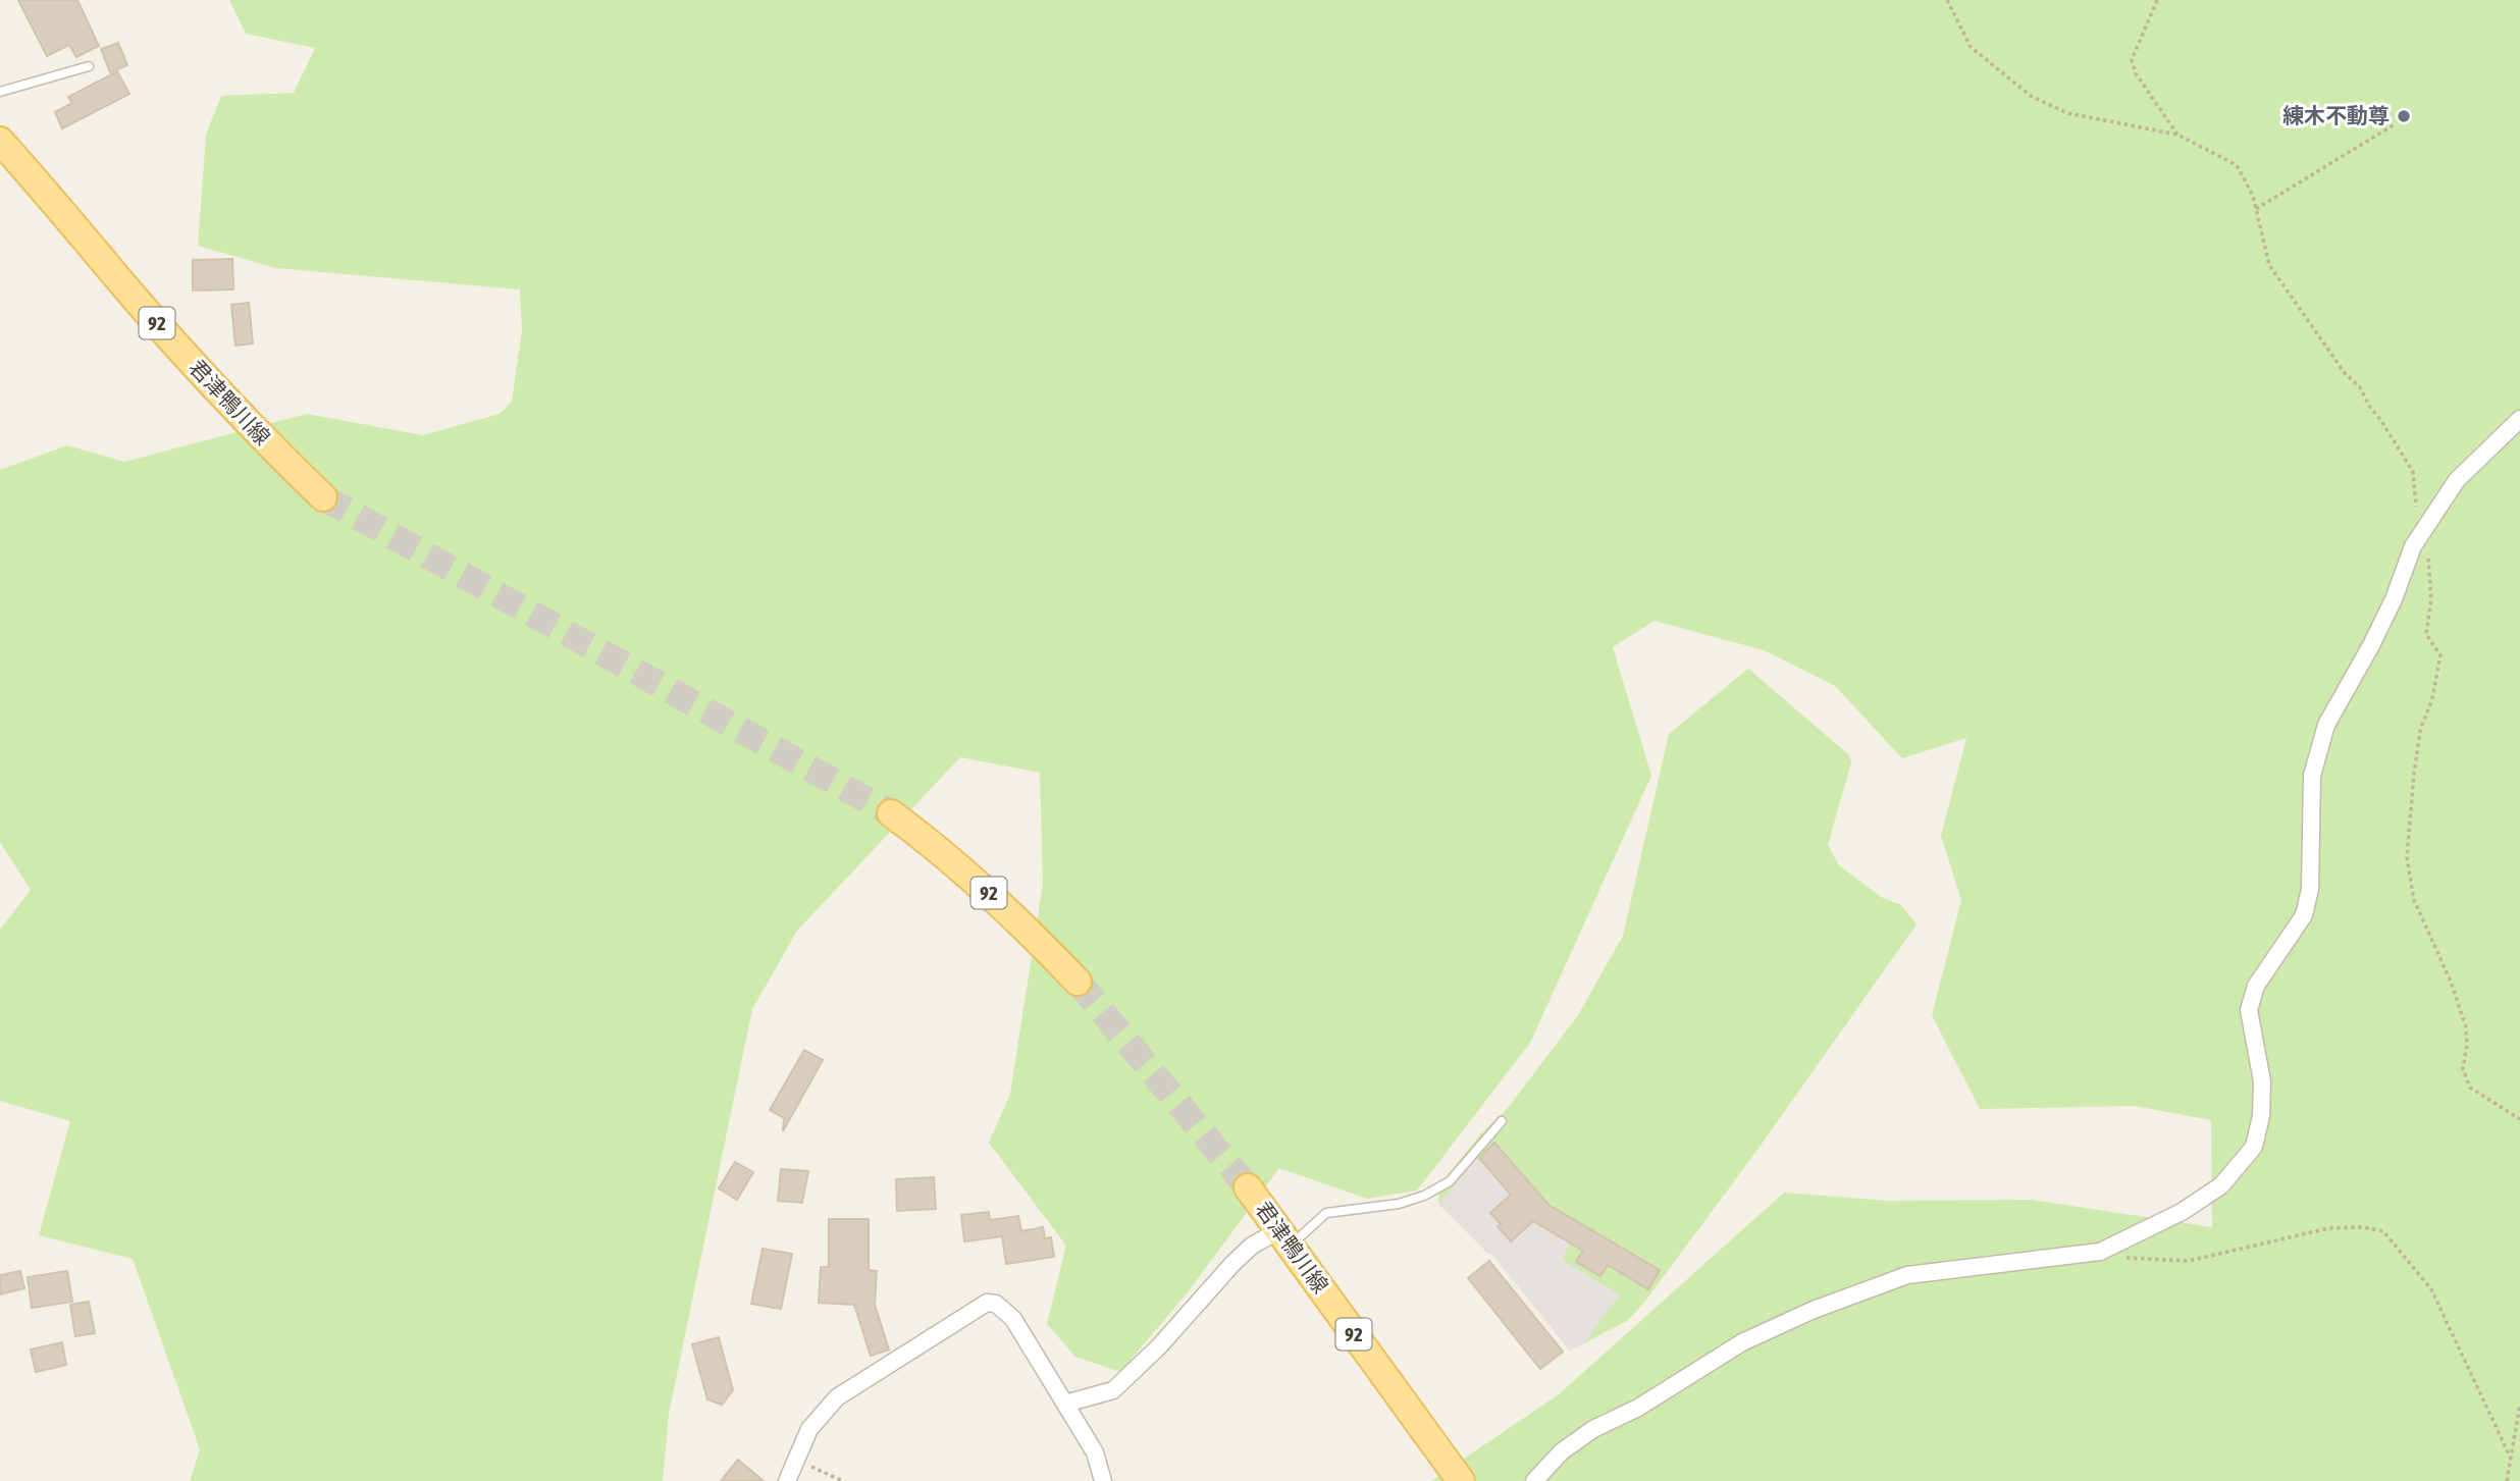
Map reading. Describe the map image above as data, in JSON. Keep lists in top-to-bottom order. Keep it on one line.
{"streets":{"main road":["92","君津鴨川線"]},"places":["練木不動尊"]}
